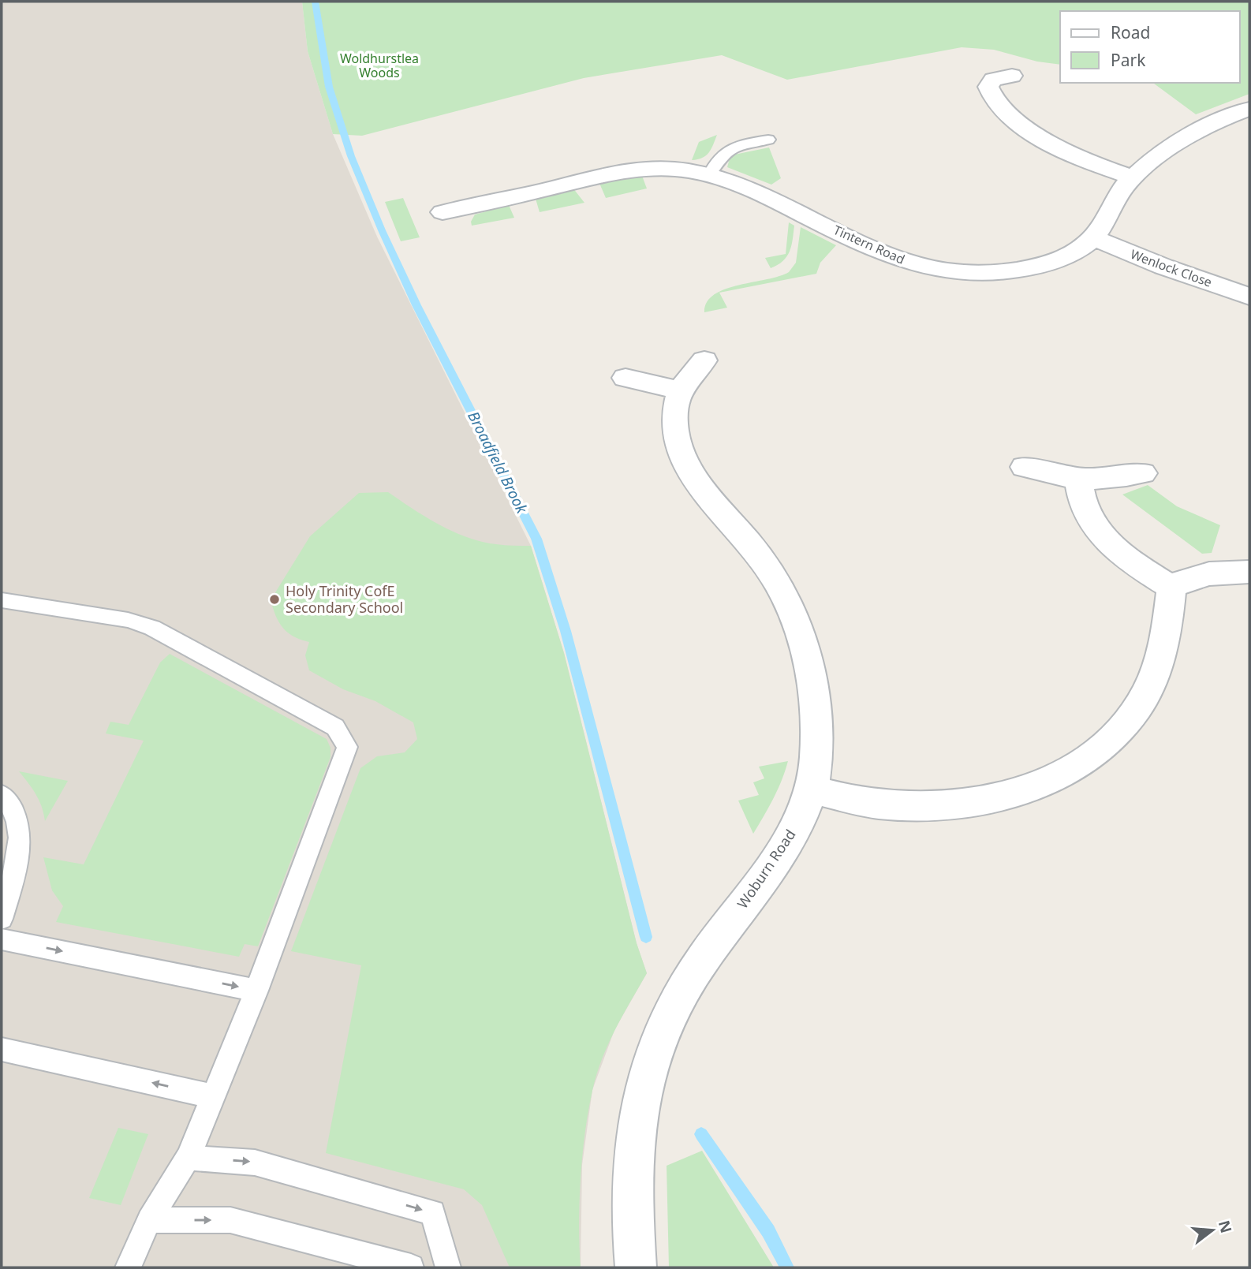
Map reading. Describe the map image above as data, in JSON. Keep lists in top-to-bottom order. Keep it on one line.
{"streets":{"street":["Tintern Road","Wenlock Close","Woburn Road"]},"crossings":[["Tintern Road","Wenlock Close"]],"water":["Broadfield Brook"],"parks":["Woldhurstlea Woods"],"places":["Holy Trinity CofE Secondary School"],"legend":["Road","Park"],"north":"right"}
